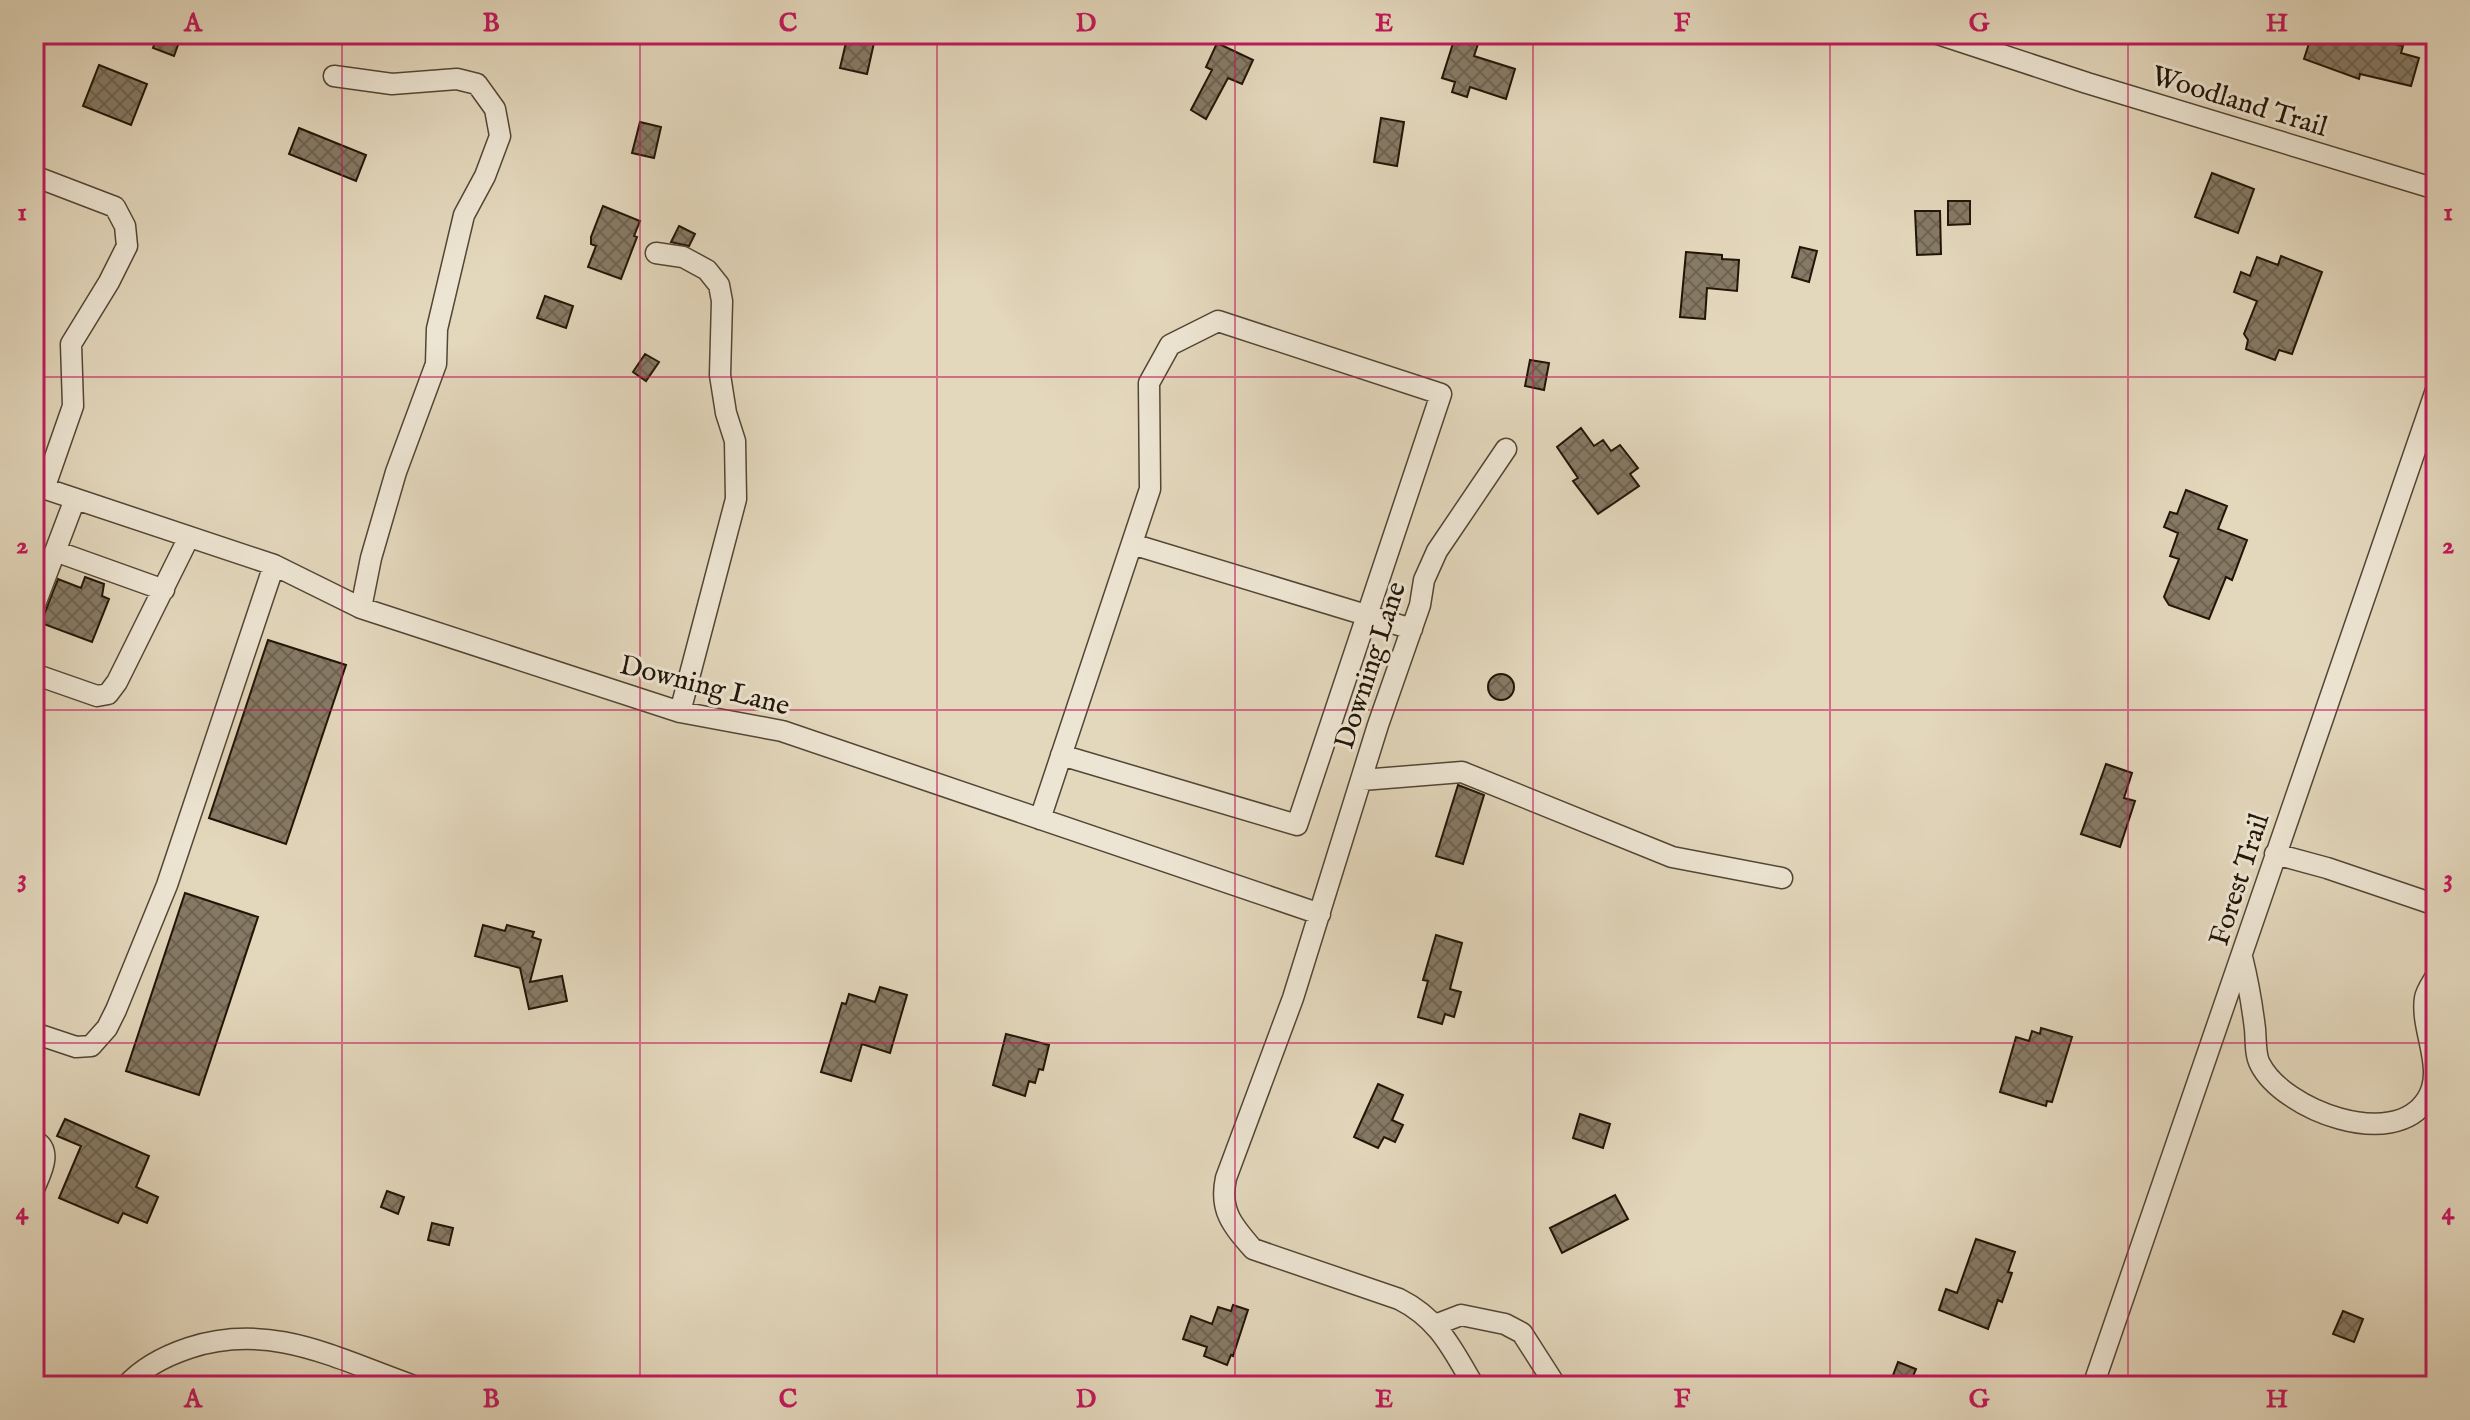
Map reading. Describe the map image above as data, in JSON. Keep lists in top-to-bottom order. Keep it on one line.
{"streets":{"street":["Woodland Trail","Downing Lane","Forest Trail"]},"grid":{"columns":["A","B","C","D","E","F","G","H"],"rows":["1","2","3","4"]}}
